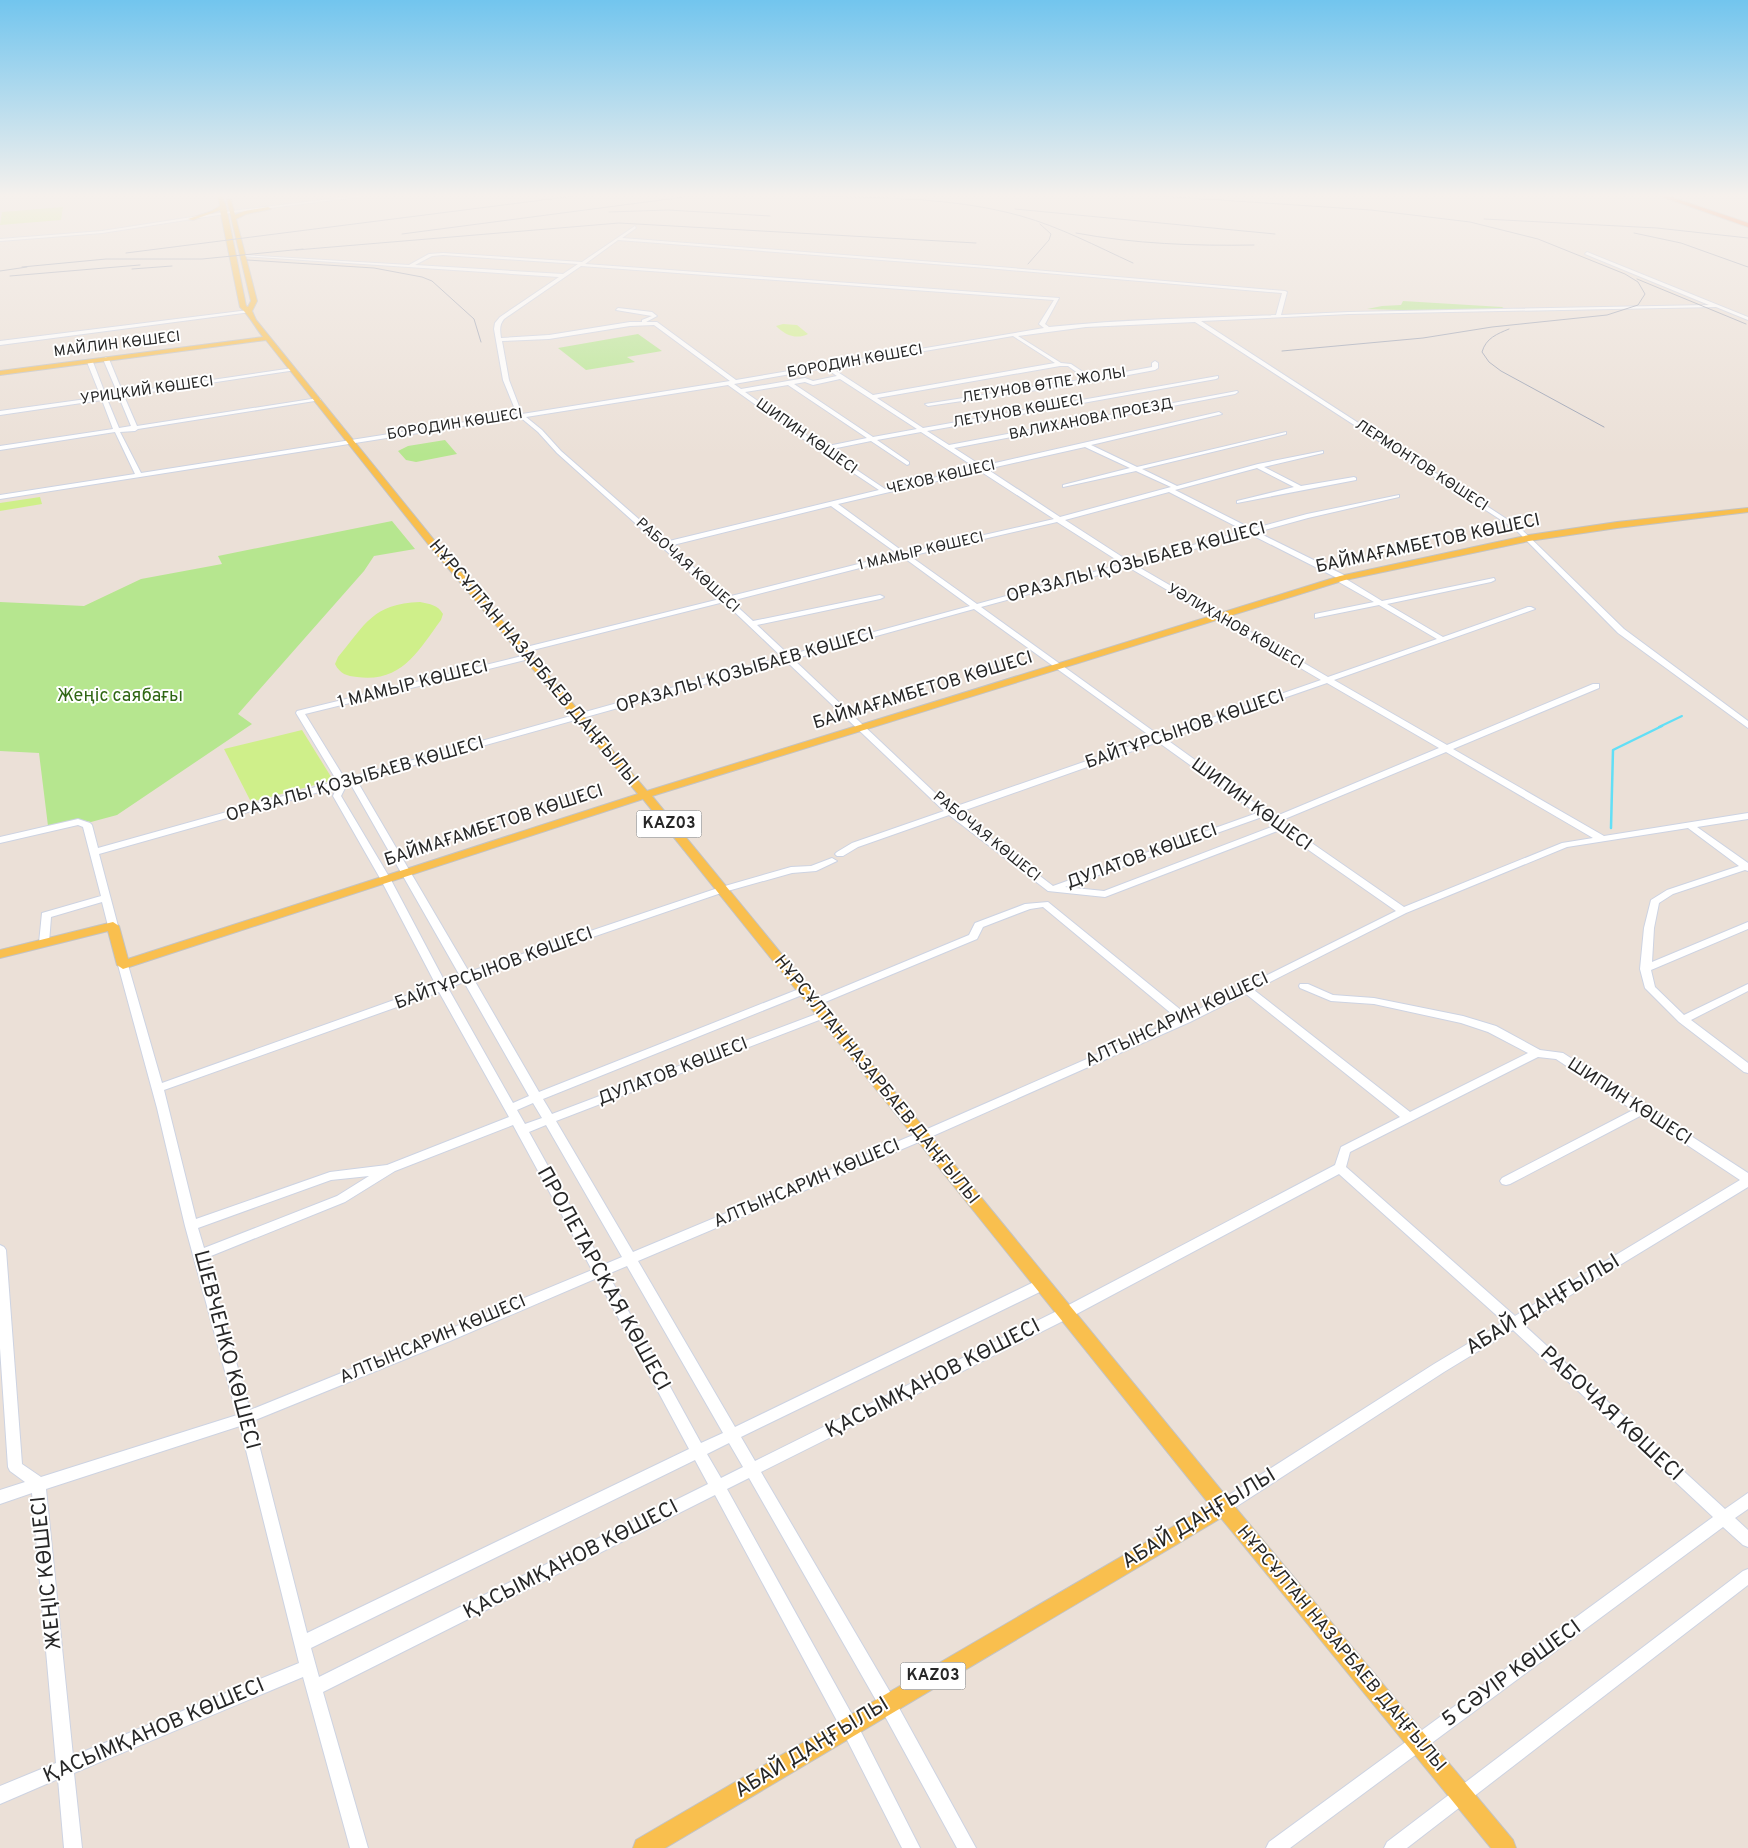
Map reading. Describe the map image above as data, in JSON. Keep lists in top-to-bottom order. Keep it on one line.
{"streets":{"main road":["МАЙЛИН КӨШЕСІ","БАЙМАҒАМБЕТОВ КӨШЕСІ","НҰРСҰЛТАН НАЗАРБАЕВ ДАҢҒЫЛЫ","KАZ03","АБАЙ ДАҢҒЫЛЫ","ШЕВЧЕНКО КӨШЕСІ"],"street":["БОРОДИН КӨШЕСІ","ЛЕТУНОВ ӨТПЕ ЖОЛЫ","УРИЦКИЙ КӨШЕСІ","ЛЕТУНОВ КӨШЕСІ","ВАЛИХАНОВА ПРОЕЗД","ШИПИН КӨШЕСІ","ЛЕРМОНТОВ КӨШЕСІ","ЧЕХОВ КӨШЕСІ","1 МАМЫР КӨШЕСІ","ОРАЗАЛЫ ҚОЗЫБАЕВ КӨШЕСІ","РАБОЧАЯ КӨШЕСІ","УӘЛИХАНОВ КӨШЕСІ","БАЙТҰРСЫНОВ КӨШЕСІ","ДУЛАТОВ КӨШЕСІ","АЛТЫНСАРИН КӨШЕСІ","ПРОЛЕТАРСКАЯ КӨШЕСІ","ҚАСЫМҚАНОВ КӨШЕСІ","ЖЕҢІС КӨШЕСІ","5 СӘУІР КӨШЕСІ"]},"crossings":[["МАЙЛИН КӨШЕСІ","НҰРСҰЛТАН НАЗАРБАЕВ ДАҢҒЫЛЫ"],["БОРОДИН КӨШЕСІ","ШИПИН КӨШЕСІ"],["БОРОДИН КӨШЕСІ","ЛЕРМОНТОВ КӨШЕСІ"],["БОРОДИН КӨШЕСІ","РАБОЧАЯ КӨШЕСІ"],["БОРОДИН КӨШЕСІ","УӘЛИХАНОВ КӨШЕСІ"],["БОРОДИН КӨШЕСІ","НҰРСҰЛТАН НАЗАРБАЕВ ДАҢҒЫЛЫ"],["УРИЦКИЙ КӨШЕСІ","НҰРСҰЛТАН НАЗАРБАЕВ ДАҢҒЫЛЫ"],["ЛЕТУНОВ КӨШЕСІ","ШИПИН КӨШЕСІ"],["ЛЕТУНОВ КӨШЕСІ","УӘЛИХАНОВ КӨШЕСІ"],["ВАЛИХАНОВА ПРОЕЗД","УӘЛИХАНОВ КӨШЕСІ"],["ШИПИН КӨШЕСІ","ЧЕХОВ КӨШЕСІ"],["ШИПИН КӨШЕСІ","БАЙМАҒАМБЕТОВ КӨШЕСІ"],["ШИПИН КӨШЕСІ","1 МАМЫР КӨШЕСІ"],["ШИПИН КӨШЕСІ","ОРАЗАЛЫ ҚОЗЫБАЕВ КӨШЕСІ"],["ШИПИН КӨШЕСІ","БАЙТҰРСЫНОВ КӨШЕСІ"],["ШИПИН КӨШЕСІ","ДУЛАТОВ КӨШЕСІ"],["ШИПИН КӨШЕСІ","АЛТЫНСАРИН КӨШЕСІ"],["ШИПИН КӨШЕСІ","АБАЙ ДАҢҒЫЛЫ"],["ЛЕРМОНТОВ КӨШЕСІ","БАЙМАҒАМБЕТОВ КӨШЕСІ"],["ЧЕХОВ КӨШЕСІ","РАБОЧАЯ КӨШЕСІ"],["ЧЕХОВ КӨШЕСІ","УӘЛИХАНОВ КӨШЕСІ"],["БАЙМАҒАМБЕТОВ КӨШЕСІ","РАБОЧАЯ КӨШЕСІ"],["БАЙМАҒАМБЕТОВ КӨШЕСІ","УӘЛИХАНОВ КӨШЕСІ"],["БАЙМАҒАМБЕТОВ КӨШЕСІ","НҰРСҰЛТАН НАЗАРБАЕВ ДАҢҒЫЛЫ"],["БАЙМАҒАМБЕТОВ КӨШЕСІ","ПРОЛЕТАРСКАЯ КӨШЕСІ"],["БАЙМАҒАМБЕТОВ КӨШЕСІ","ШЕВЧЕНКО КӨШЕСІ"],["1 МАМЫР КӨШЕСІ","РАБОЧАЯ КӨШЕСІ"],["1 МАМЫР КӨШЕСІ","УӘЛИХАНОВ КӨШЕСІ"],["1 МАМЫР КӨШЕСІ","НҰРСҰЛТАН НАЗАРБАЕВ ДАҢҒЫЛЫ"],["1 МАМЫР КӨШЕСІ","ПРОЛЕТАРСКАЯ КӨШЕСІ"],["ОРАЗАЛЫ ҚОЗЫБАЕВ КӨШЕСІ","РАБОЧАЯ КӨШЕСІ"],["ОРАЗАЛЫ ҚОЗЫБАЕВ КӨШЕСІ","УӘЛИХАНОВ КӨШЕСІ"],["ОРАЗАЛЫ ҚОЗЫБАЕВ КӨШЕСІ","НҰРСҰЛТАН НАЗАРБАЕВ ДАҢҒЫЛЫ"],["ОРАЗАЛЫ ҚОЗЫБАЕВ КӨШЕСІ","ПРОЛЕТАРСКАЯ КӨШЕСІ"],["ОРАЗАЛЫ ҚОЗЫБАЕВ КӨШЕСІ","ШЕВЧЕНКО КӨШЕСІ"],["РАБОЧАЯ КӨШЕСІ","БАЙТҰРСЫНОВ КӨШЕСІ"],["РАБОЧАЯ КӨШЕСІ","ДУЛАТОВ КӨШЕСІ"],["РАБОЧАЯ КӨШЕСІ","АЛТЫНСАРИН КӨШЕСІ"],["РАБОЧАЯ КӨШЕСІ","АБАЙ ДАҢҒЫЛЫ"],["РАБОЧАЯ КӨШЕСІ","ҚАСЫМҚАНОВ КӨШЕСІ"],["РАБОЧАЯ КӨШЕСІ","5 СӘУІР КӨШЕСІ"],["УӘЛИХАНОВ КӨШЕСІ","БАЙТҰРСЫНОВ КӨШЕСІ"],["УӘЛИХАНОВ КӨШЕСІ","ДУЛАТОВ КӨШЕСІ"],["УӘЛИХАНОВ КӨШЕСІ","АЛТЫНСАРИН КӨШЕСІ"],["НҰРСҰЛТАН НАЗАРБАЕВ ДАҢҒЫЛЫ","БАЙТҰРСЫНОВ КӨШЕСІ"],["НҰРСҰЛТАН НАЗАРБАЕВ ДАҢҒЫЛЫ","ДУЛАТОВ КӨШЕСІ"],["НҰРСҰЛТАН НАЗАРБАЕВ ДАҢҒЫЛЫ","АЛТЫНСАРИН КӨШЕСІ"],["НҰРСҰЛТАН НАЗАРБАЕВ ДАҢҒЫЛЫ","АБАЙ ДАҢҒЫЛЫ"],["НҰРСҰЛТАН НАЗАРБАЕВ ДАҢҒЫЛЫ","ҚАСЫМҚАНОВ КӨШЕСІ"],["НҰРСҰЛТАН НАЗАРБАЕВ ДАҢҒЫЛЫ","5 СӘУІР КӨШЕСІ"],["БАЙТҰРСЫНОВ КӨШЕСІ","ПРОЛЕТАРСКАЯ КӨШЕСІ"],["БАЙТҰРСЫНОВ КӨШЕСІ","ШЕВЧЕНКО КӨШЕСІ"],["ДУЛАТОВ КӨШЕСІ","ПРОЛЕТАРСКАЯ КӨШЕСІ"],["ДУЛАТОВ КӨШЕСІ","ШЕВЧЕНКО КӨШЕСІ"],["АЛТЫНСАРИН КӨШЕСІ","ПРОЛЕТАРСКАЯ КӨШЕСІ"],["АЛТЫНСАРИН КӨШЕСІ","ШЕВЧЕНКО КӨШЕСІ"],["АЛТЫНСАРИН КӨШЕСІ","ЖЕҢІС КӨШЕСІ"],["ПРОЛЕТАРСКАЯ КӨШЕСІ","АБАЙ ДАҢҒЫЛЫ"],["ПРОЛЕТАРСКАЯ КӨШЕСІ","ҚАСЫМҚАНОВ КӨШЕСІ"],["ШЕВЧЕНКО КӨШЕСІ","ҚАСЫМҚАНОВ КӨШЕСІ"],["ҚАСЫМҚАНОВ КӨШЕСІ","ЖЕҢІС КӨШЕСІ"]],"parks":["Жеңіс саябағы"]}
